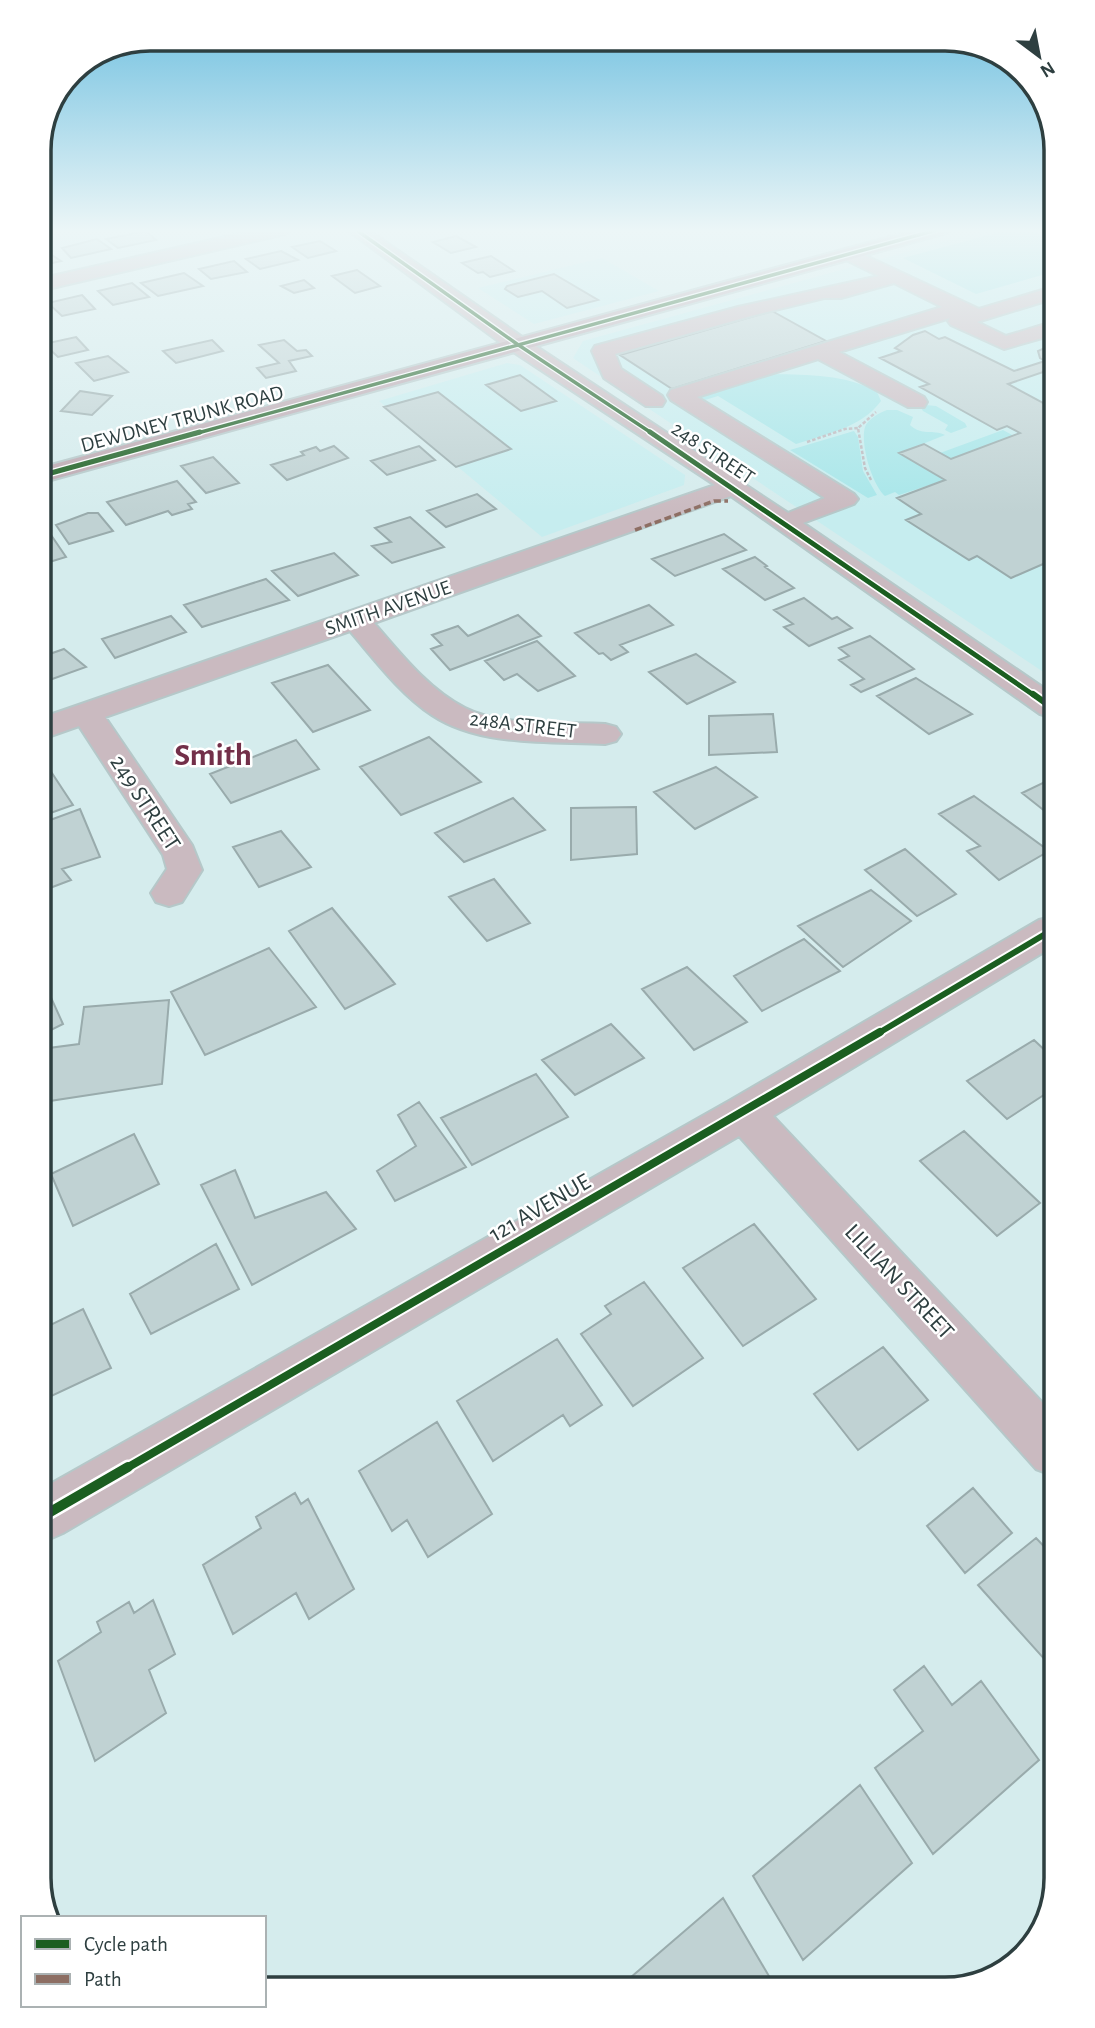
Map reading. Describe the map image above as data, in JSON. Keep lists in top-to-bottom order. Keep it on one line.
{"streets":{"main road":["DEWDNEY TRUNK ROAD"],"street":["248 STREET","SMITH AVENUE","248A STREET","249 STREET","121 AVENUE","LILLIAN STREET"]},"crossings":[["DEWDNEY TRUNK ROAD","248 STREET"],["248 STREET","SMITH AVENUE"],["SMITH AVENUE","248A STREET"],["SMITH AVENUE","249 STREET"],["121 AVENUE","LILLIAN STREET"]],"districts":["Smith"],"legend":["Cycle path","Path"],"north":"bottom right"}
